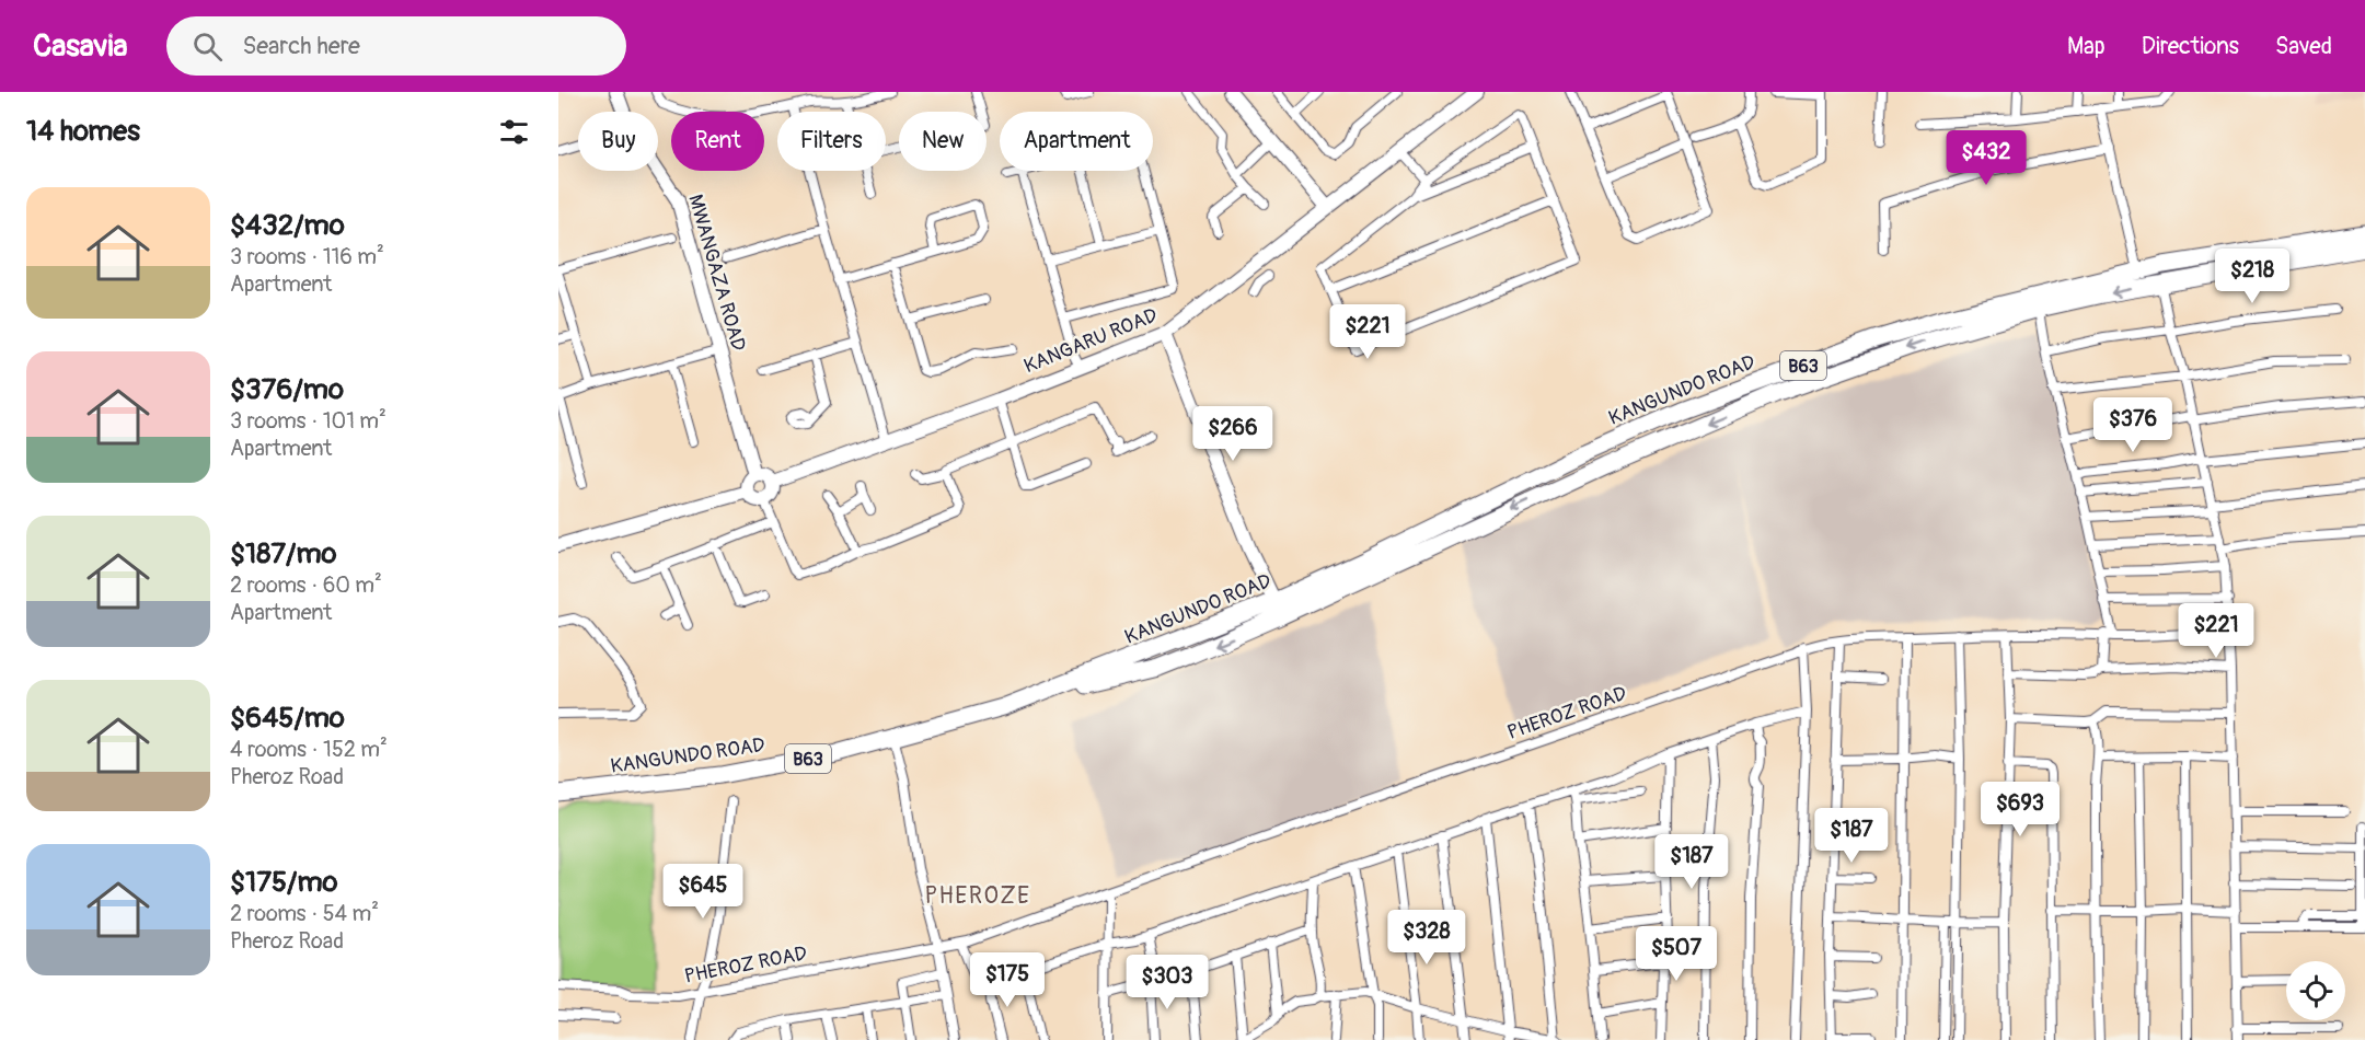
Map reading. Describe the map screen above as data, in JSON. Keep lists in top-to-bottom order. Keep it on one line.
{"streets":{"highway":["B63","KANGUNDO ROAD"],"main road":["MWANGAZA ROAD","KANGARU ROAD"],"street":["PHEROZ ROAD"]},"crossings":[["MWANGAZA ROAD","KANGARU ROAD"]],"districts":["PHEROZE"],"page":{"header":"Casavia","search":"Search here","nav":["Map","Directions","Saved"],"heading":"14 homes","chip":["Buy","Rent","Filters","New","Apartment"],"price":["$432","$218","$221","$376","$266","$221","$693","$187","$187","$645","$328","$507","$175","$303"],"list":[{"name":"$432/mo","note":"3 rooms · 116 m² · Apartment"},{"name":"$376/mo","note":"3 rooms · 101 m² · Apartment"},{"name":"$187/mo","note":"2 rooms · 60 m² · Apartment"},{"name":"$645/mo","note":"4 rooms · 152 m² · Pheroz Road"},{"name":"$175/mo","note":"2 rooms · 54 m² · Pheroz Road"}]}}
